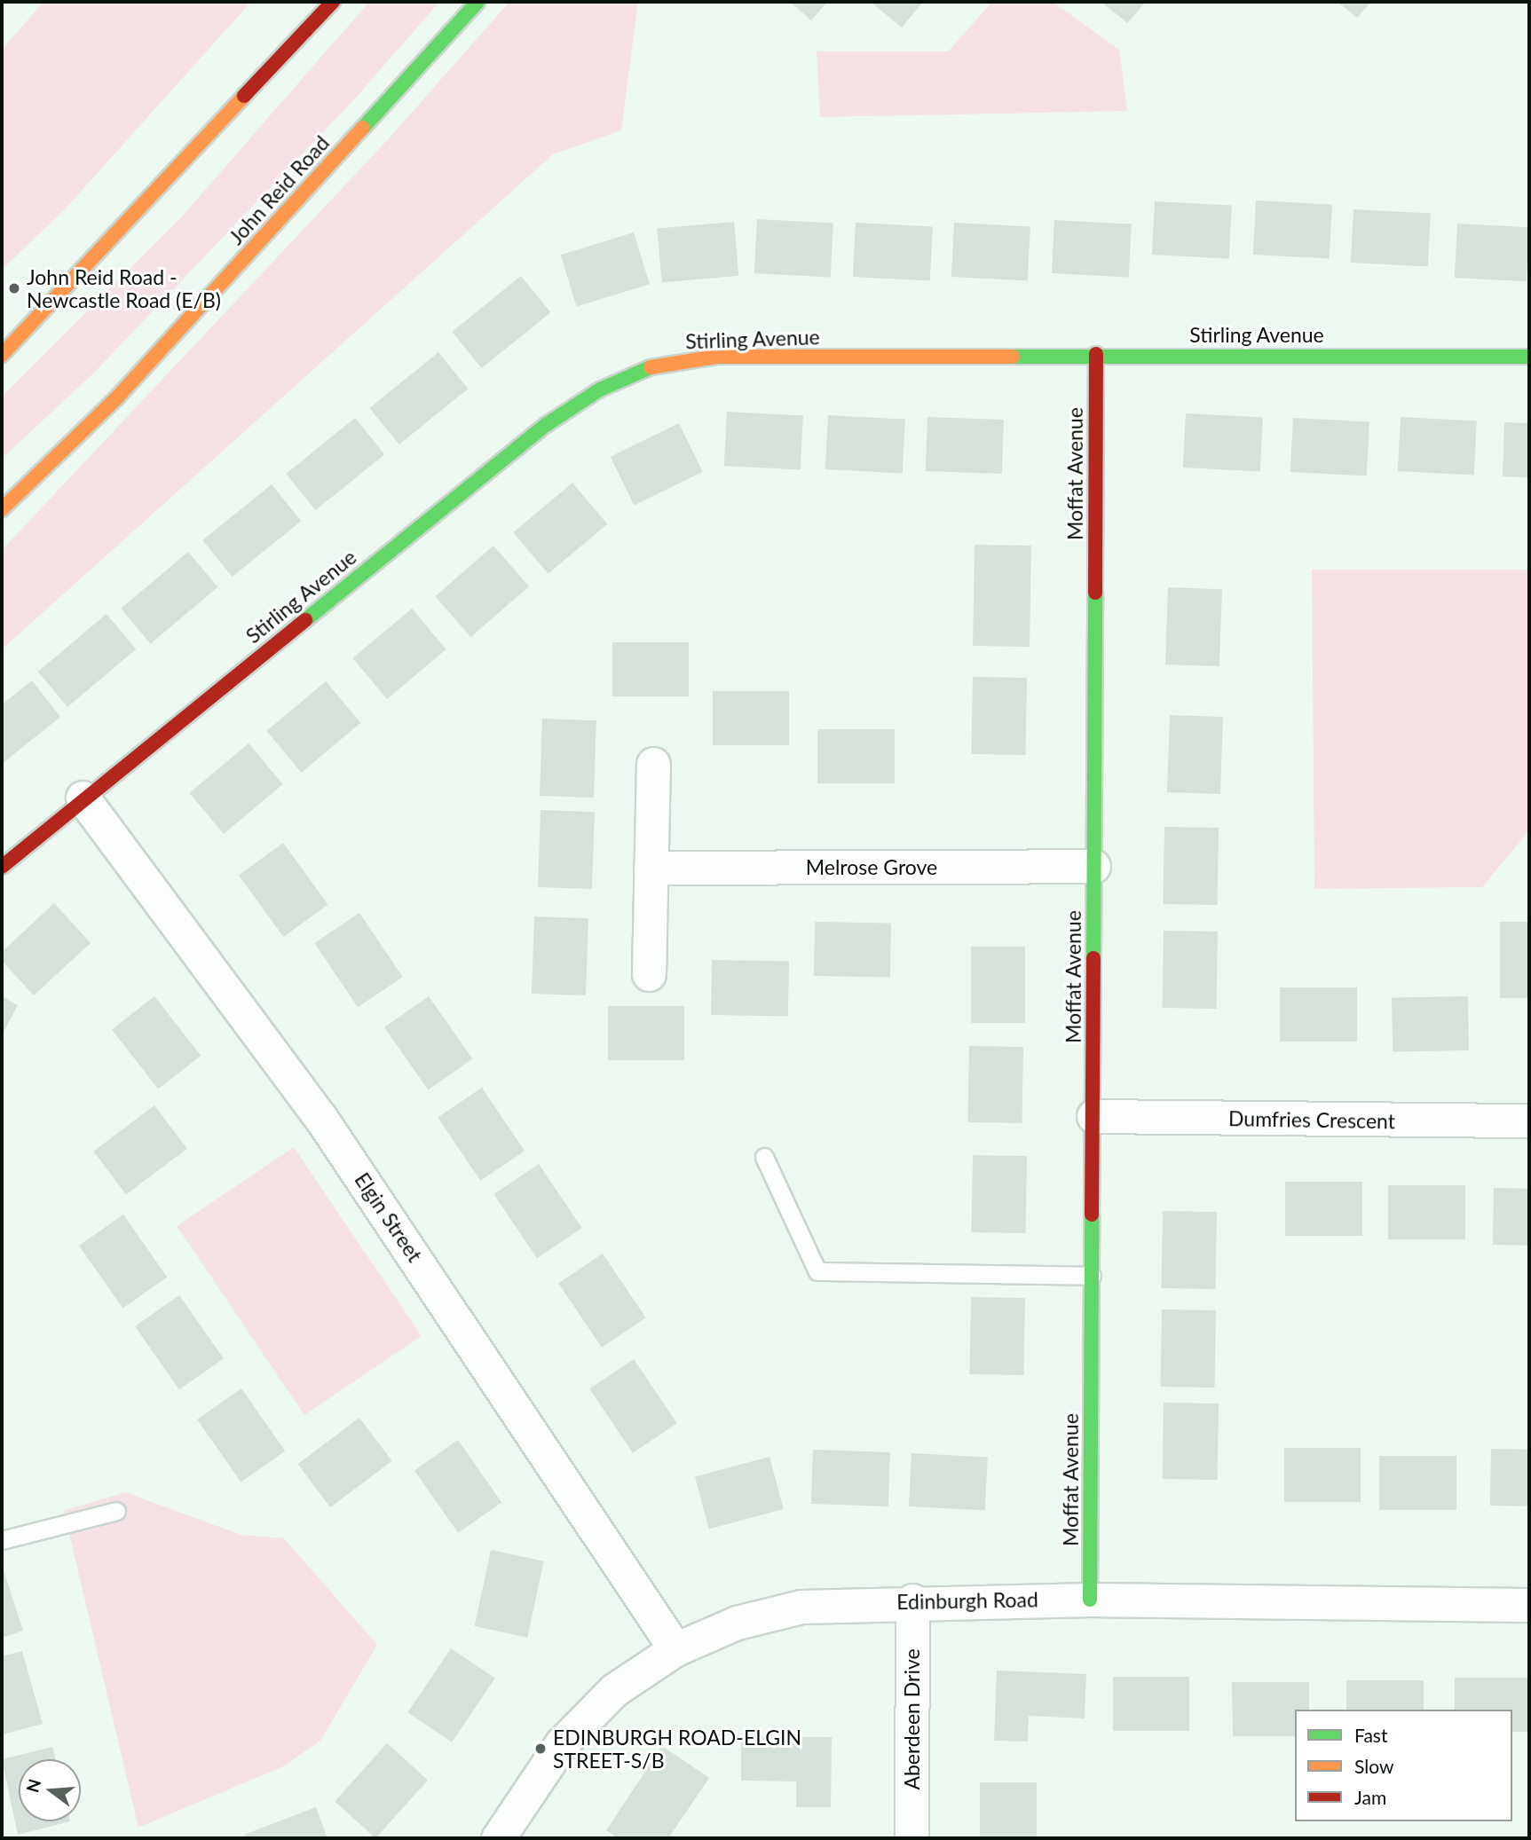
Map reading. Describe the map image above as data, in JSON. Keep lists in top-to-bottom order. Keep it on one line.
{"streets":{"main road":["John Reid Road","Stirling Avenue","Moffat Avenue"],"street":["Melrose Grove","Dumfries Crescent","Elgin Street","Edinburgh Road","Aberdeen Drive"]},"crossings":[["Stirling Avenue","Moffat Avenue"],["Stirling Avenue","Elgin Street"],["Moffat Avenue","Melrose Grove"],["Moffat Avenue","Dumfries Crescent"],["Moffat Avenue","Edinburgh Road"],["Elgin Street","Edinburgh Road"],["Edinburgh Road","Aberdeen Drive"]],"places":["John Reid Road - Newcastle Road (E/B)","EDINBURGH ROAD-ELGIN STREET-S/B"],"legend":["Fast","Slow","Jam"],"north":"left"}
